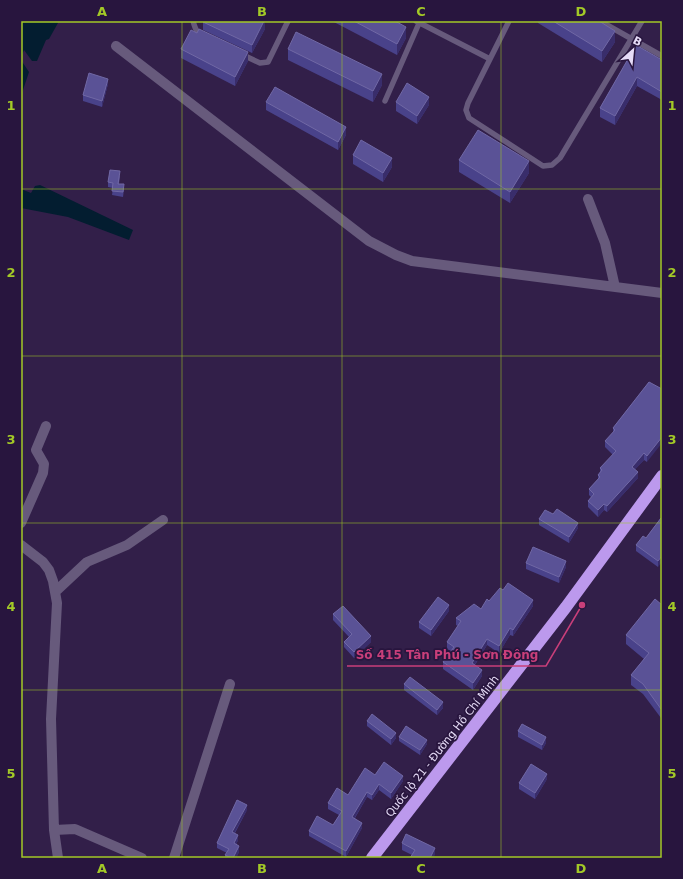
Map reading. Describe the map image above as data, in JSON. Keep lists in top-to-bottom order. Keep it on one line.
{"streets":{"highway":["Quốc lộ 21 - Đường Hồ Chí Minh"]},"places":["Số 415 Tân Phú - Sơn Đông"],"north":"top right","grid":{"columns":["A","B","C","D"],"rows":["1","2","3","4","5"]}}
